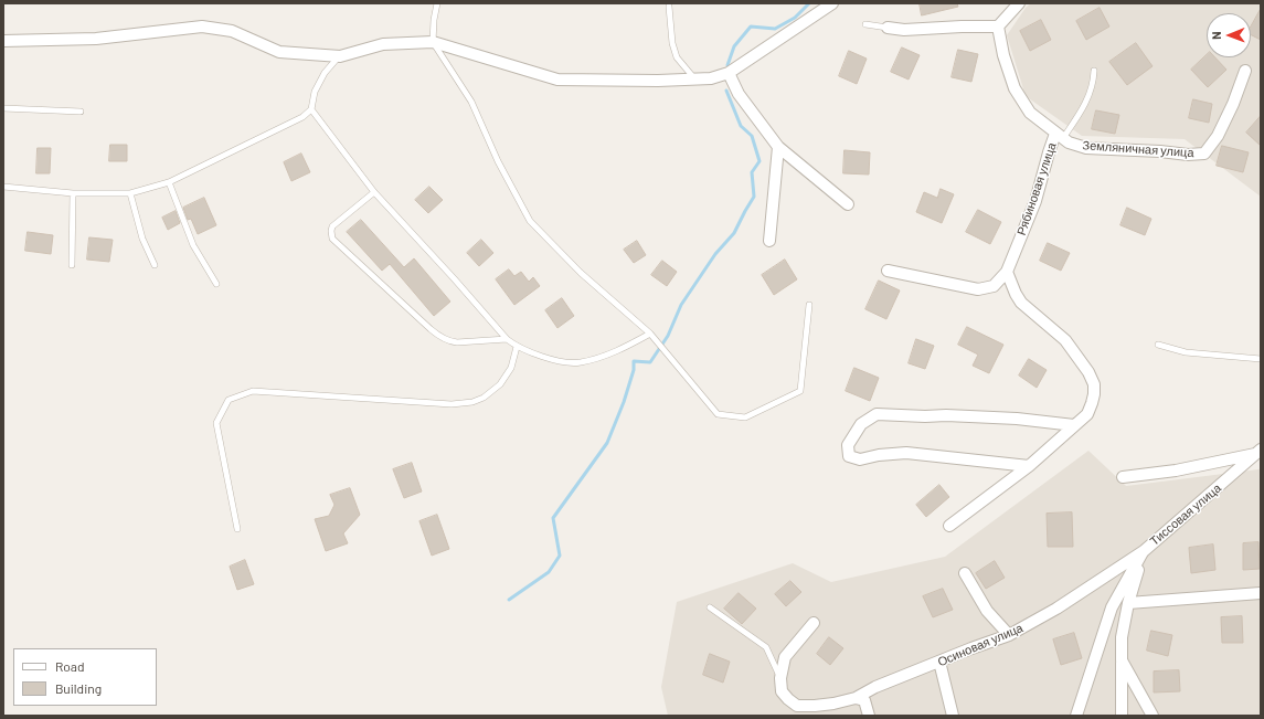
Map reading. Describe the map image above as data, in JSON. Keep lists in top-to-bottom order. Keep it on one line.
{"streets":{"street":["Земляничная улица","Рябиновая улица","Тиссовая улица","Осиновая улица"]},"crossings":[["Земляничная улица","Рябиновая улица"],["Тиссовая улица","Осиновая улица"]],"legend":["Road","Building"],"north":"left"}
